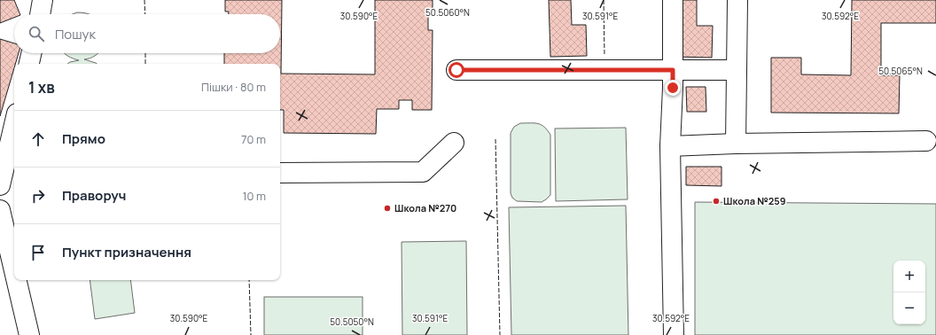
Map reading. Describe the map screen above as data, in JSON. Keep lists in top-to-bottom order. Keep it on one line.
{"places":["Школа №259","Школа №270"],"page":{"search":"Пошук","heading":["1 хв","Пішки · 80 m"],"list":[["Прямо","70 m"],["Праворуч","10 m"],"Пункт призначення"],"map_buttons":["+","−"]},"coordinates":["50.5060°N","30.590°E","30.591°E","30.592°E","50.5065°N","50.5050°N"]}
